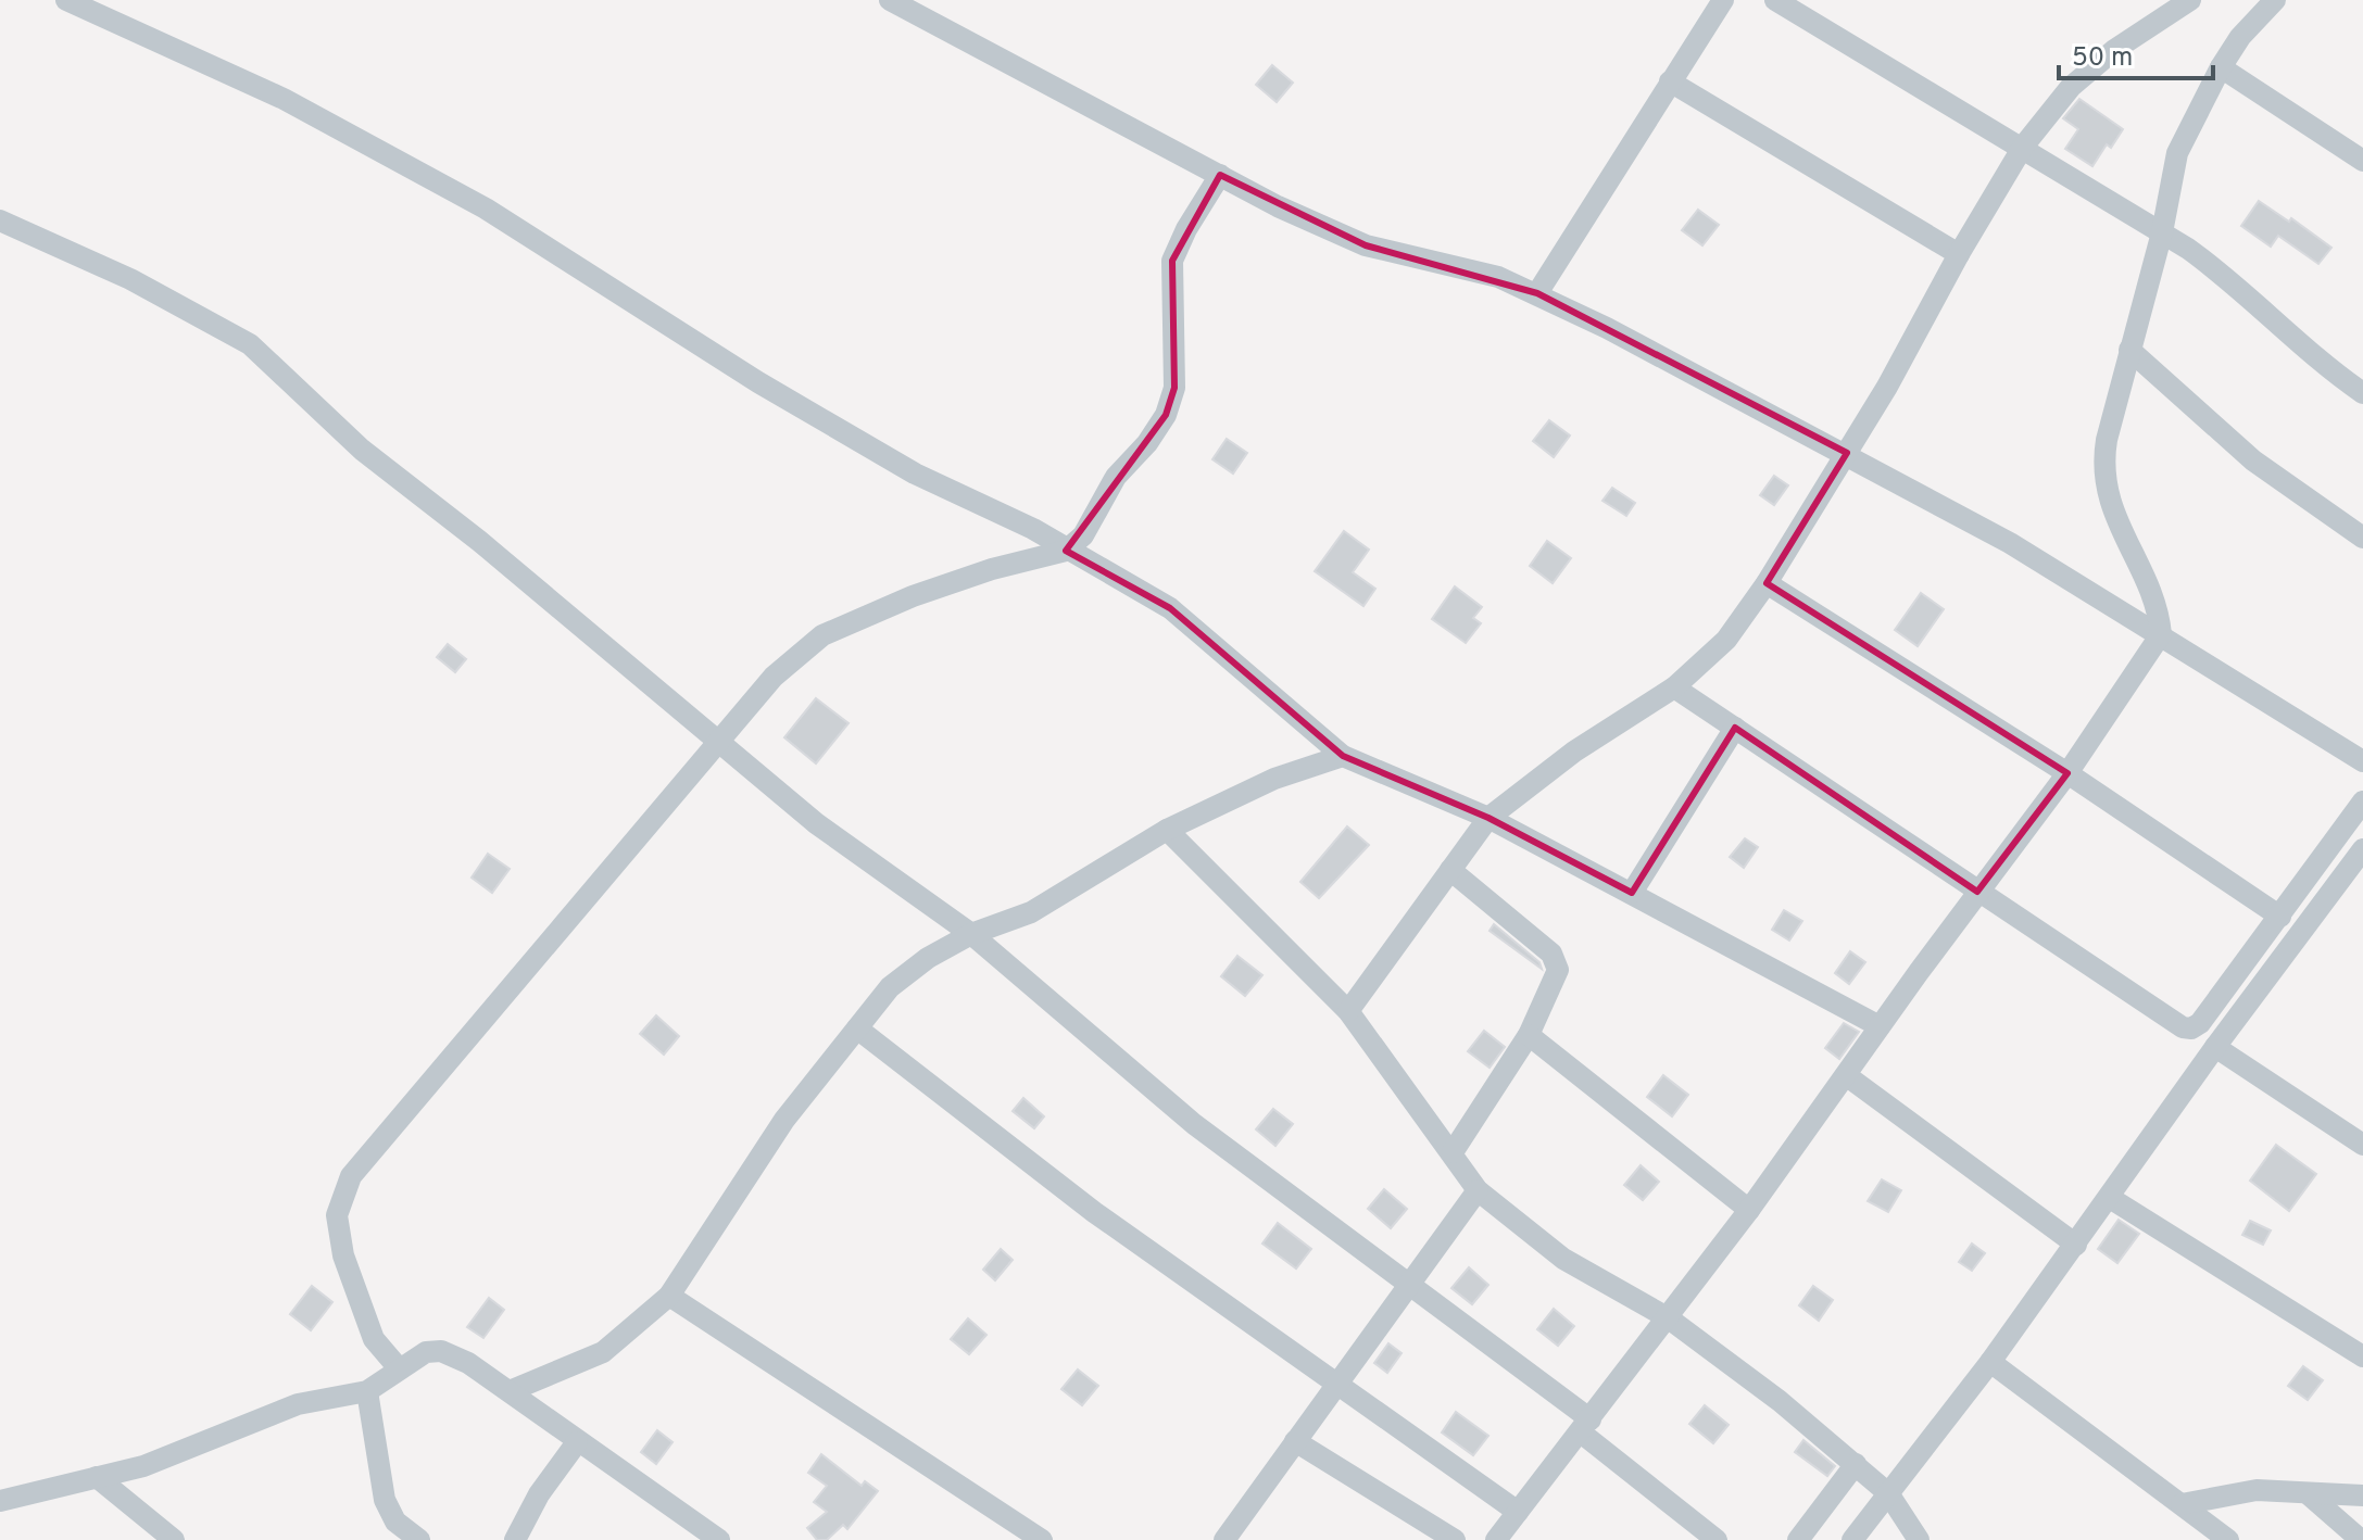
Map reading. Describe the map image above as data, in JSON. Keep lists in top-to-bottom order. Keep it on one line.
{"scale_bar":"50 m"}
